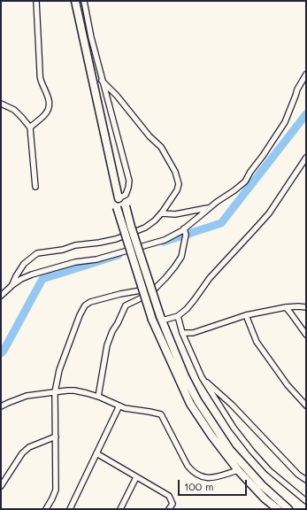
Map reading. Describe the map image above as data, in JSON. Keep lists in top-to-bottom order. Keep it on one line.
{"scale_bar":"100 m"}
